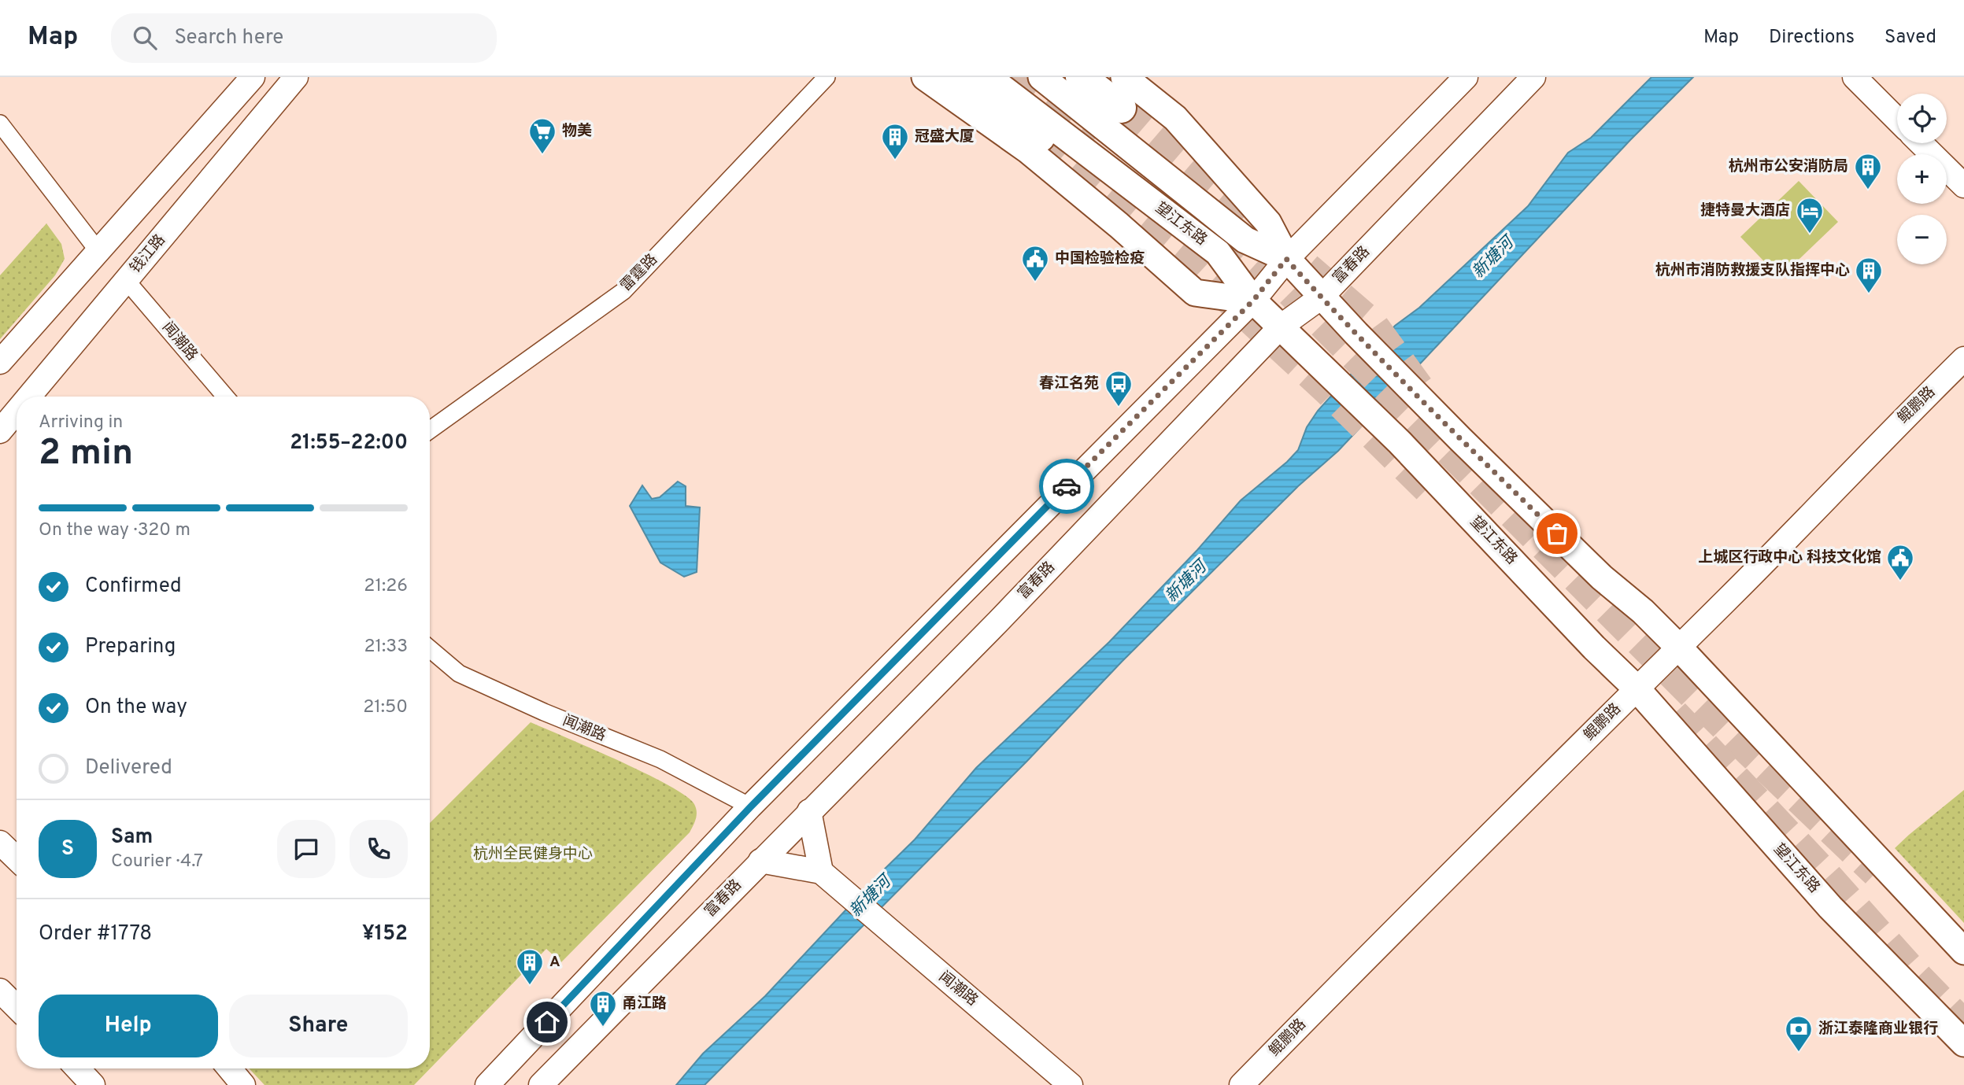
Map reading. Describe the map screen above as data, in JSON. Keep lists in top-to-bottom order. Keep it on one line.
{"streets":{"main road":["望江东路"],"street":["钱江路","富春路","雷霆路","闻潮路","鲲鹏路"]},"crossings":[["望江东路","富春路"],["望江东路","鲲鹏路"],["钱江路","闻潮路"],["富春路","闻潮路"]],"water":["新塘河"],"parks":["杭州全民健身中心"],"places":{"supermarket":["物美"],"building":["冠盛大厦","杭州市公安消防局","杭州市消防救援支队指挥中心","A","甬江路"],"hotel":["捷特曼大酒店"],"public building":["中国检验检疫","上城区行政中心 科技文化馆"],"bus stop":["春江名苑"],"bank":["浙江泰隆商业银行"]},"page":{"header":"Map","search":"Search here","nav":["Map","Directions","Saved"],"map_buttons":["+","−"],"heading":["2 min","Arriving in","21:55–22:00"],"panel":["Sam","Courier · 4.7","Order #1778","¥152"],"bar":"On the way · 320 m","list":[["Confirmed","21:26"],["Preparing","21:33"],["On the way","21:50"],"Delivered"],"round":"S","buttons":["Help","Share"]}}
